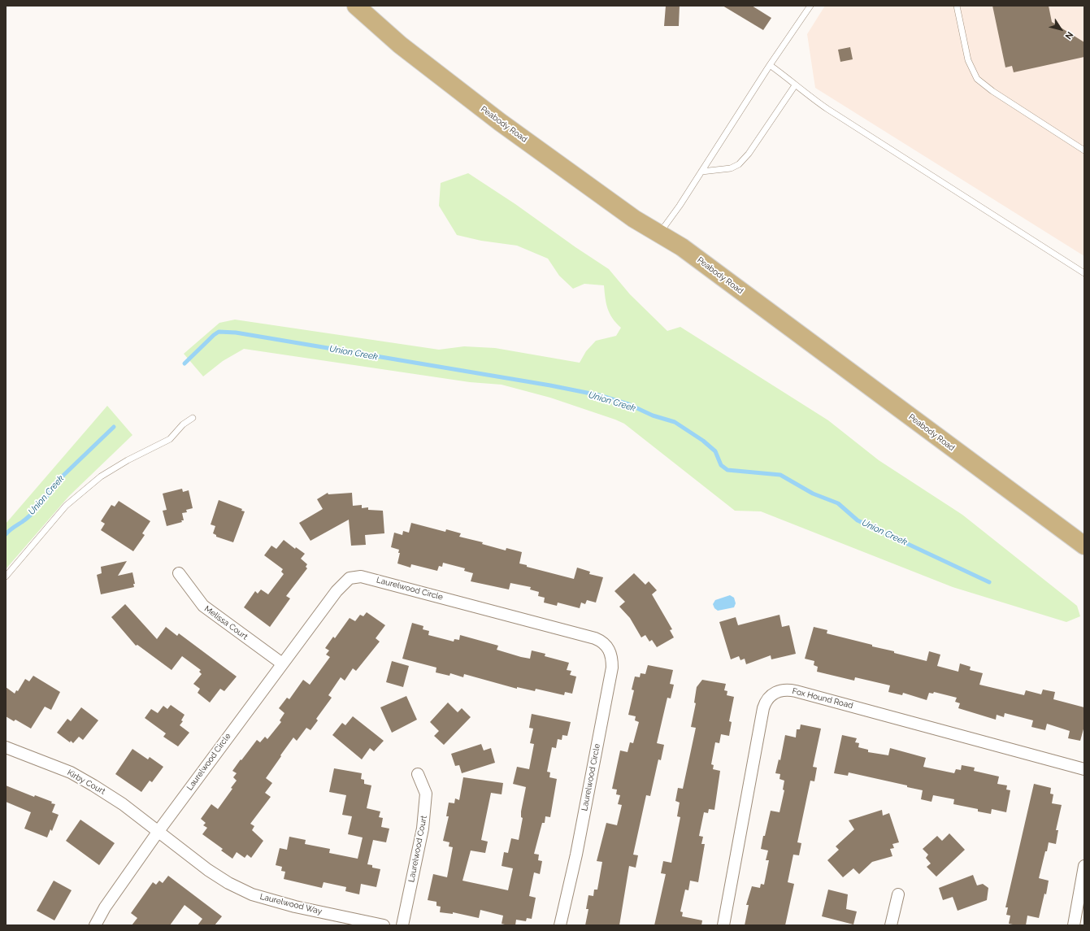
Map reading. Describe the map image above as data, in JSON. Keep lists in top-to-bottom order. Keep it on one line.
{"streets":{"main road":["Peabody Road"],"street":["Laurelwood Circle","Melissa Court","Fox Hound Road","Kirby Court","Laurelwood Court","Laurelwood Way"]},"crossings":[["Laurelwood Circle","Melissa Court"],["Laurelwood Circle","Kirby Court"],["Laurelwood Circle","Laurelwood Way"],["Kirby Court","Laurelwood Way"]],"water":["Union Creek"],"north":"bottom right"}
